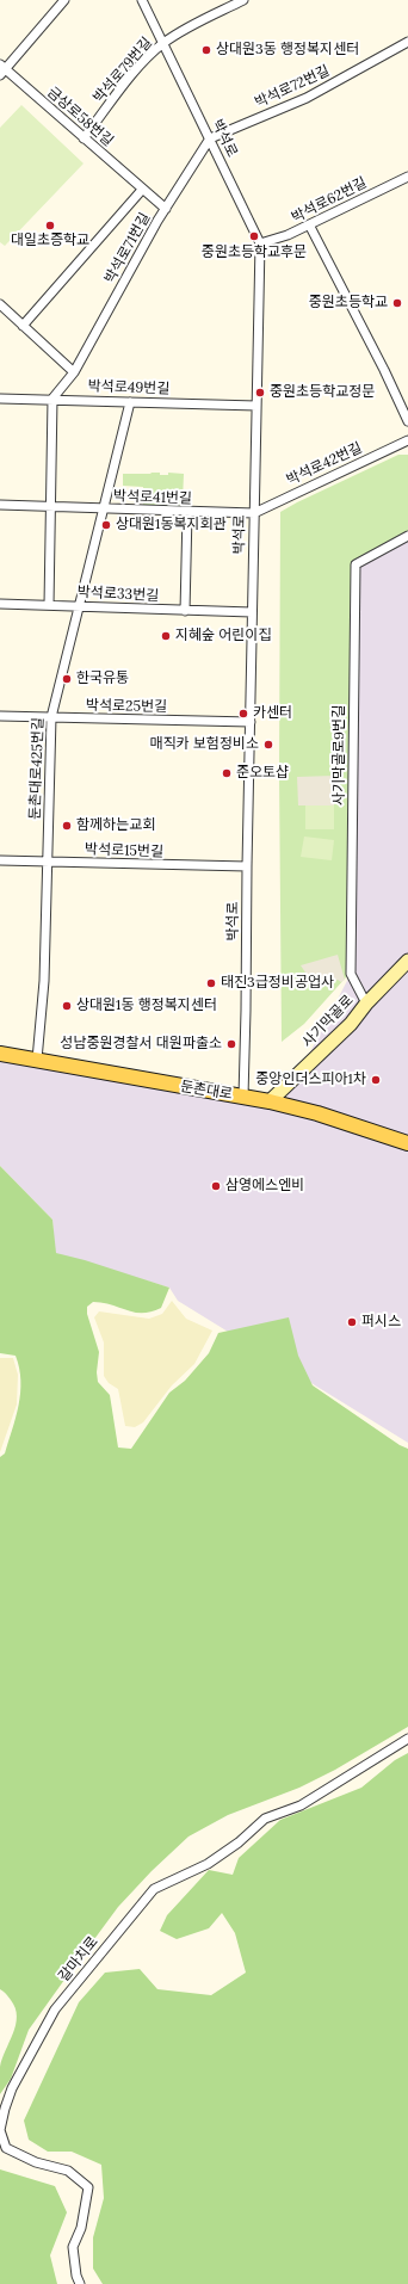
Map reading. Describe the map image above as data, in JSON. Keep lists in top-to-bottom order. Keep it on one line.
{"streets":{"main road":["둔촌대로"],"street":["박석로79번길","박석로72번길","금상로58번길","박석로","박석로62번길","박석로71번길","박석로49번길","박석로42번길","박석로41번길","박석로33번길","박석로25번길","사기막골로9번길","둔촌대로425번길","박석로15번길","사기막골로","갈마치로"]},"crossings":[["박석로79번길","금상로58번길"],["박석로79번길","박석로"],["박석로72번길","박석로"],["박석로72번길","박석로71번길"],["금상로58번길","박석로71번길"],["박석로","박석로62번길"],["박석로","박석로71번길"],["박석로","박석로49번길"],["박석로","박석로42번길"],["박석로","박석로41번길"],["박석로","박석로33번길"],["박석로","박석로25번길"],["박석로","박석로15번길"],["박석로","둔촌대로"],["박석로71번길","박석로49번길"],["박석로49번길","둔촌대로425번길"],["박석로42번길","박석로41번길"],["박석로41번길","둔촌대로425번길"],["박석로33번길","둔촌대로425번길"],["박석로25번길","둔촌대로425번길"],["사기막골로9번길","사기막골로"],["둔촌대로425번길","박석로15번길"],["둔촌대로425번길","둔촌대로"],["사기막골로","둔촌대로"]],"places":["상대원3동 행정복지센터","대일초증학교","중원초등학교후문","중원초등학교","중원초등학교정문","상대원1동복지회관","지혜숲 어린이집","한국유통","카센터","매직카 보험정비소","준오토샵","함께하는교회","태진3급정비공업사","상대원1동 행정복지센터","성남중원경찰서 대원파출소","중앙인더스피아1차","삼영에스엔비","퍼시스"]}
